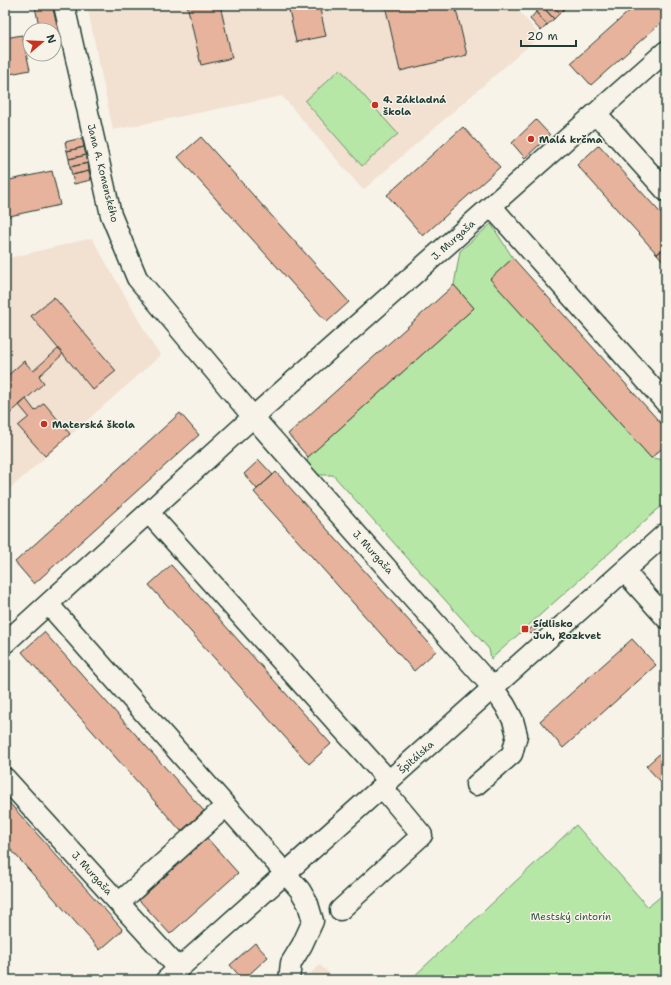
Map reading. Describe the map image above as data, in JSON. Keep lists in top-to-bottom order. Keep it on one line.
{"streets":{"street":["Jana A. Komenského","J. Murgaša","Špitálska"]},"crossings":[["Jana A. Komenského","J. Murgaša"],["J. Murgaša","Špitálska"]],"parks":["Mestský cintorín"],"places":{"other":["4. Základná škola","Malá krčma","Materská škola"],"transit":["Sídlisko Juh, Rozkvet"]},"scale_bar":"20 m","north":"right"}
